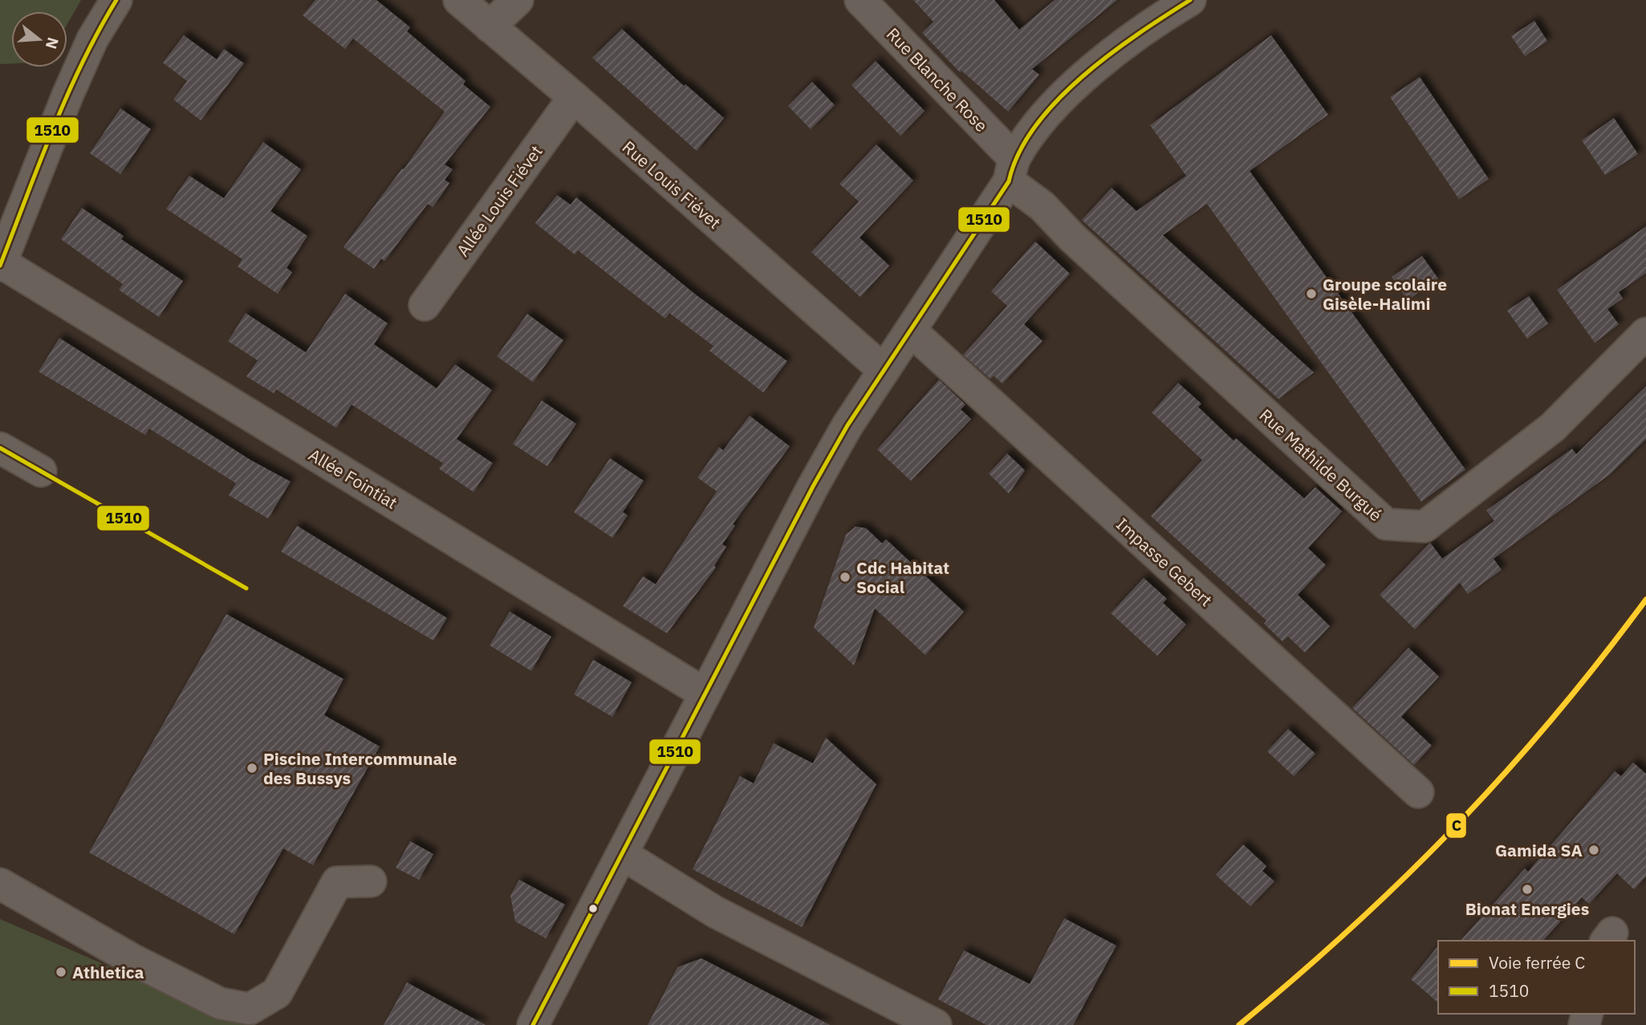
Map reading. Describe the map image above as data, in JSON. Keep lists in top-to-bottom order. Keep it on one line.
{"streets":{"street":["Rue Blanche Rose","Rue Louis Fiévet","Allée Louis Fiévet","Rue Mathilde Burgué","Allée Fointiat","Impasse Gebert"]},"crossings":[["Rue Blanche Rose","Rue Mathilde Burgué"],["Rue Louis Fiévet","Allée Louis Fiévet"]],"places":["Groupe scolaire Gisèle-Halimi","Cdc Habitat Social","Piscine Intercommunale des Bussys","Gamida SA","Bionat Energies","Athletica"],"lines":["transit line 1510","rail line C"],"legend":["Voie ferrée C","1510"],"north":"right"}
